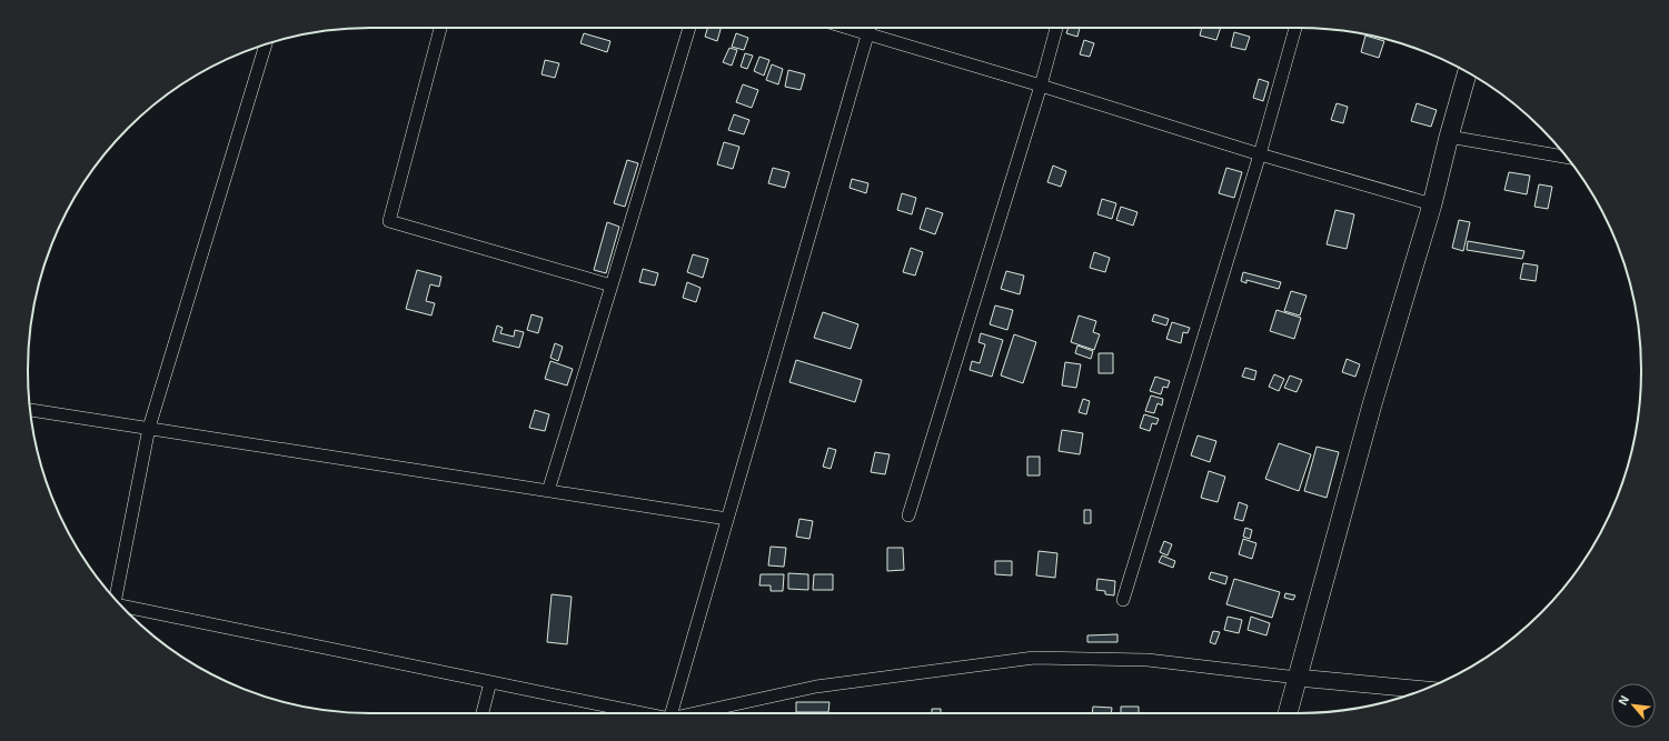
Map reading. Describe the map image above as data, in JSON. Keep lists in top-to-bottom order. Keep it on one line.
{"north":"top left"}
